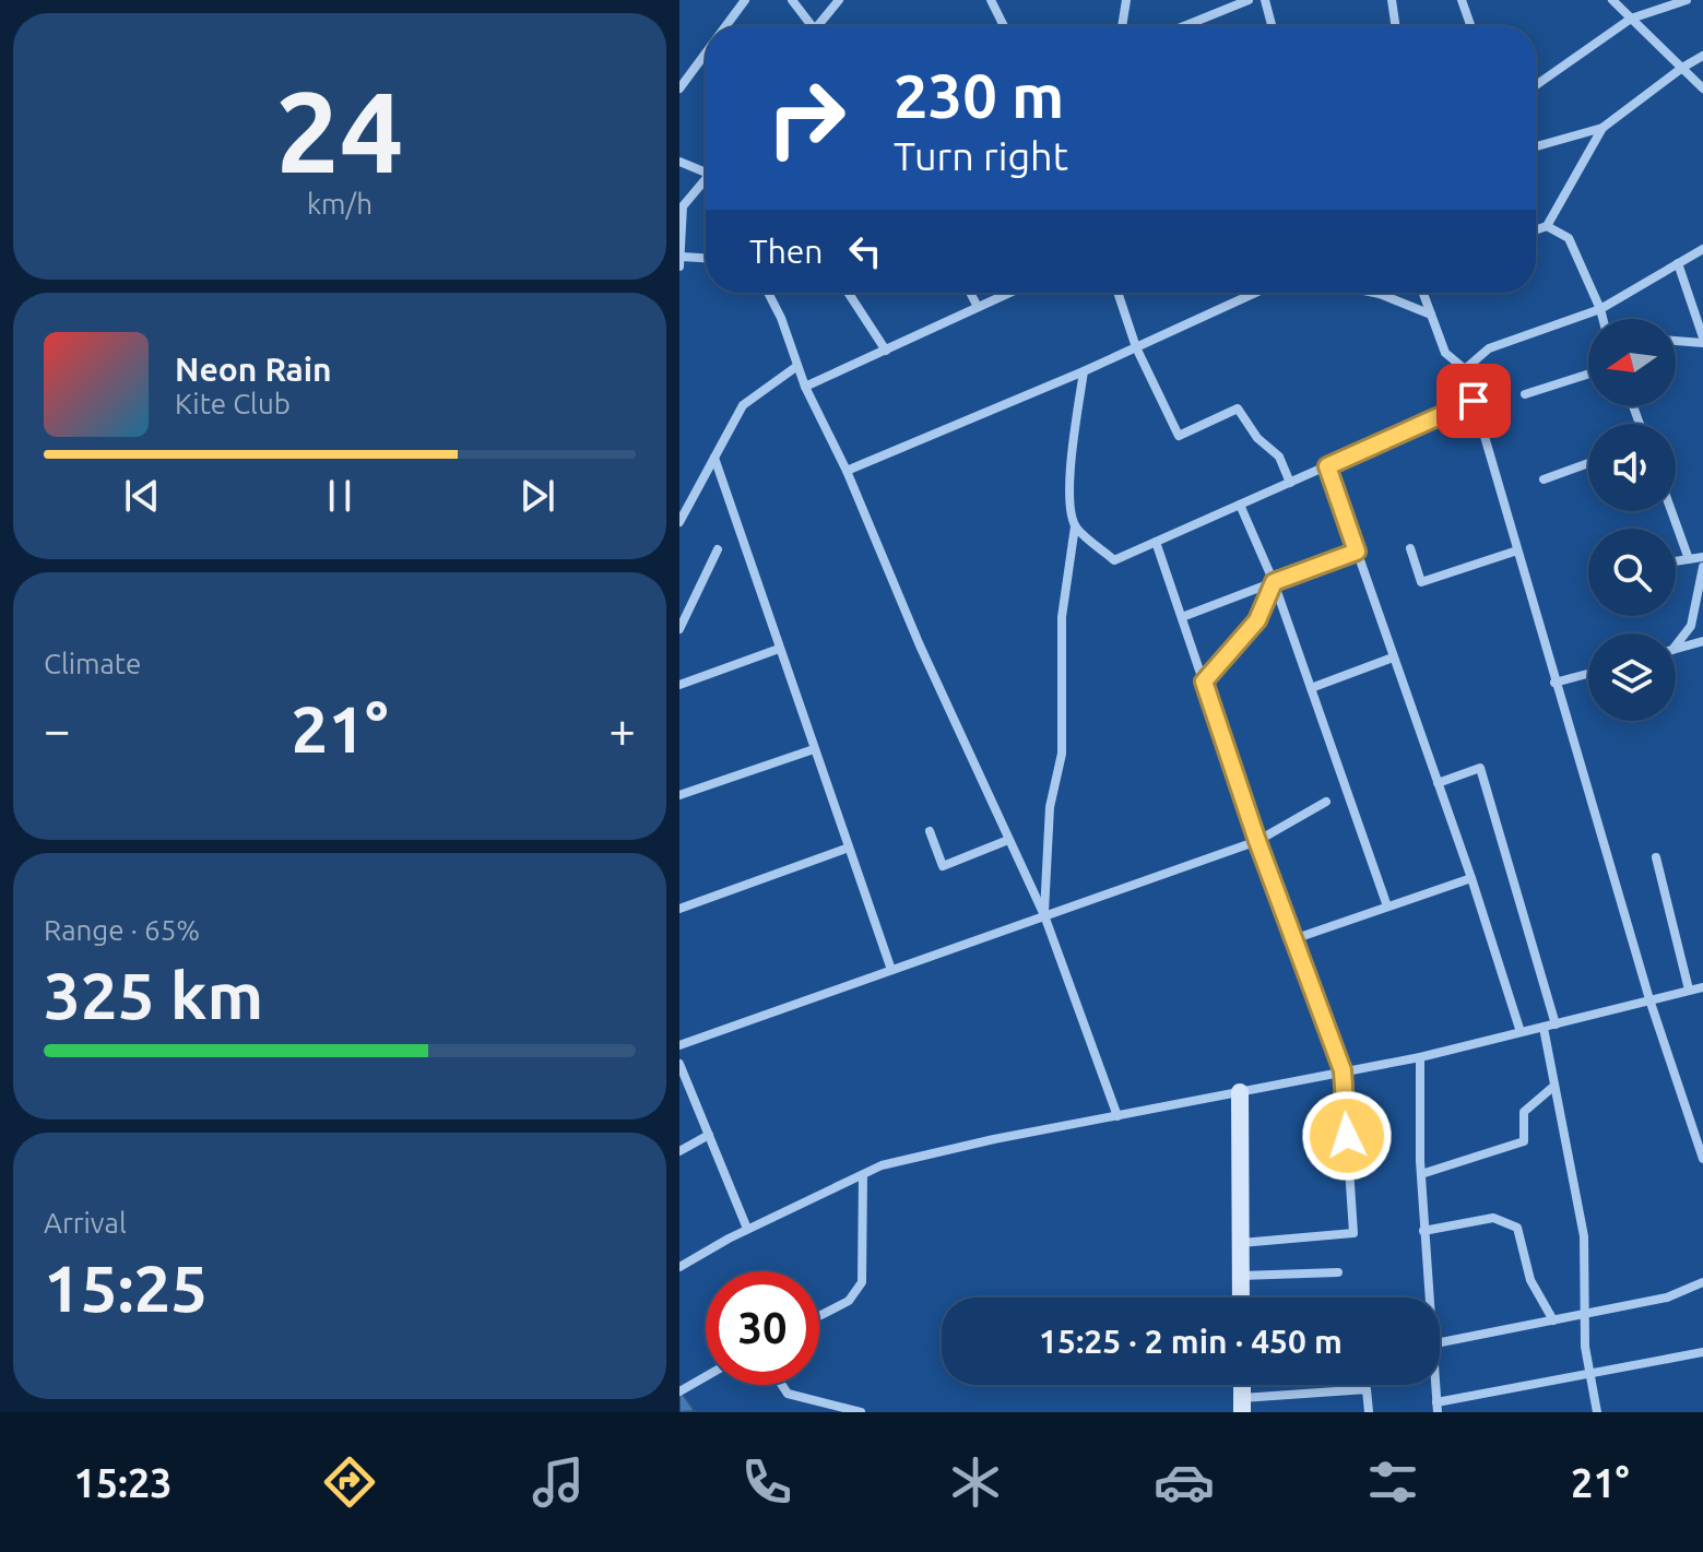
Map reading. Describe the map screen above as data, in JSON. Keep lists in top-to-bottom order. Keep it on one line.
{"north":"left","page":{"tile":[["24","km/h"],"Climate",["Range · 65%","325 km"],["Arrival","15:25"]],"turn":["230 m","Turn right"],"then":"Then","song":["Neon Rain","Kite Club"],"heat":["−","21°","+"],"limit":"30","trip":"15:25 · 2 min · 450 m","tabs":["15:23","21°"]}}
